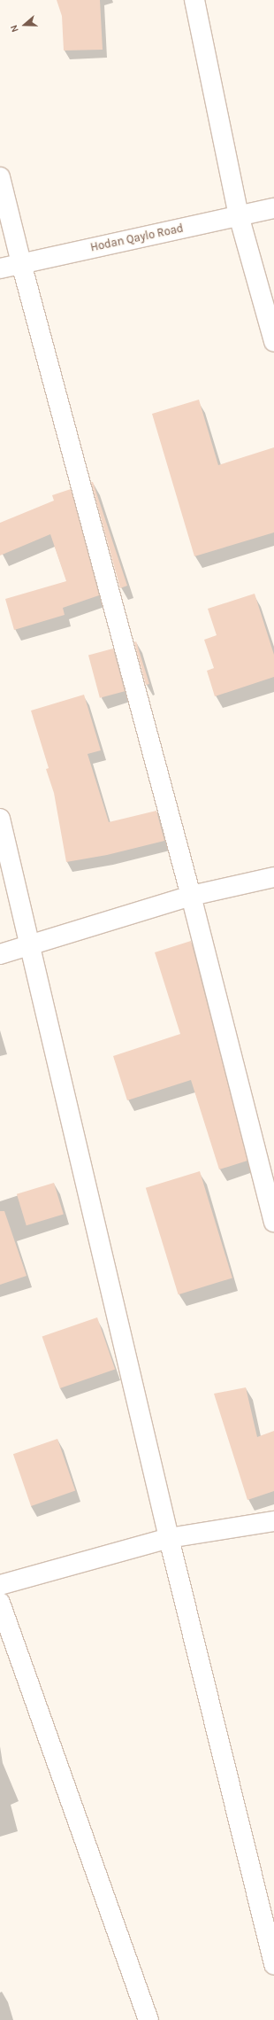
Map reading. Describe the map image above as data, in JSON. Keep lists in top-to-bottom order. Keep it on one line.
{"streets":{"street":["Hodan Qaylo Road"]},"north":"left"}
